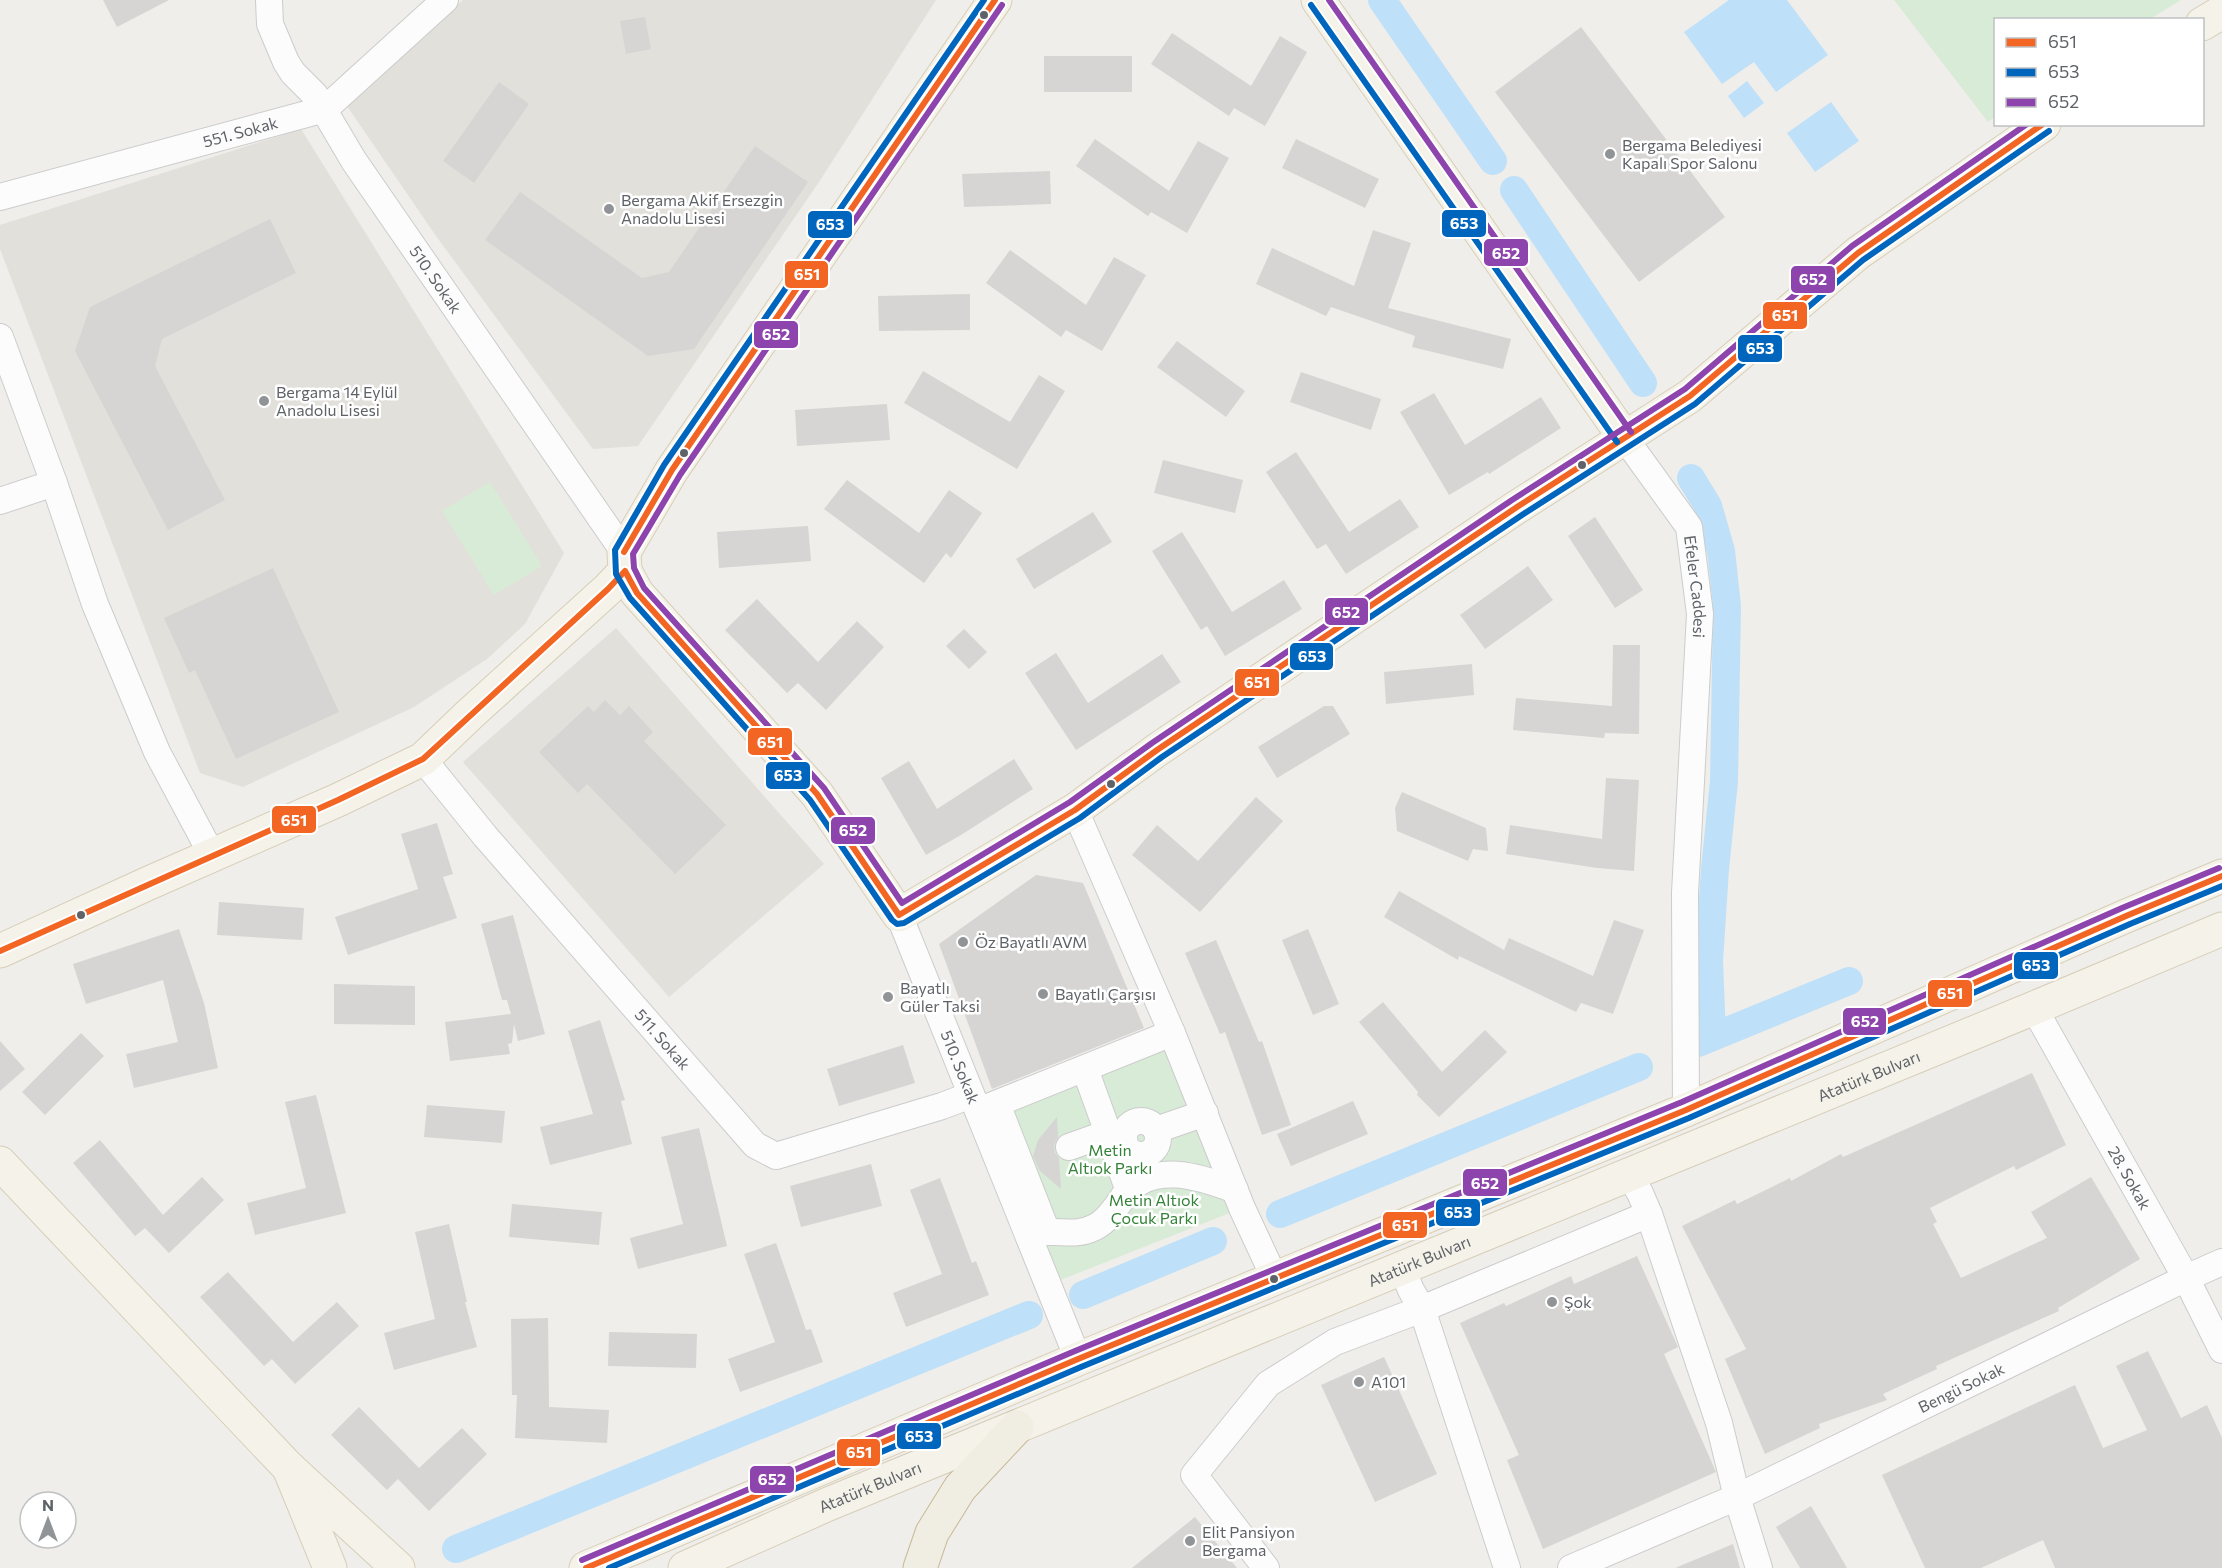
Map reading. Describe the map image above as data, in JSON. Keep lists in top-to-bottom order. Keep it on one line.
{"streets":{"main road":["510. Sokak","Efeler Caddesi","Atatürk Bulvarı"],"street":["551. Sokak","511. Sokak","28. Sokak","Bengü Sokak"]},"crossings":[["551. Sokak","510. Sokak"],["510. Sokak","511. Sokak"],["Atatürk Bulvarı","28. Sokak"],["28. Sokak","Bengü Sokak"]],"parks":["Metin Altıok Parkı","Metin Altıok Çocuk Parkı"],"places":["Bergama Belediyesi Kapalı Spor Salonu","Bergama Akif Ersezgin Anadolu Lisesi","Bergama 14 Eylül Anadolu Lisesi","Öz Bayatlı AVM","Bayatlı Çarşısı","Bayatlı Güler Taksi","Şok","A101","Elit Pansiyon Bergama"],"lines":["transit line 651","transit line 653","transit line 652"],"legend":["651","653","652"],"north":"top"}
